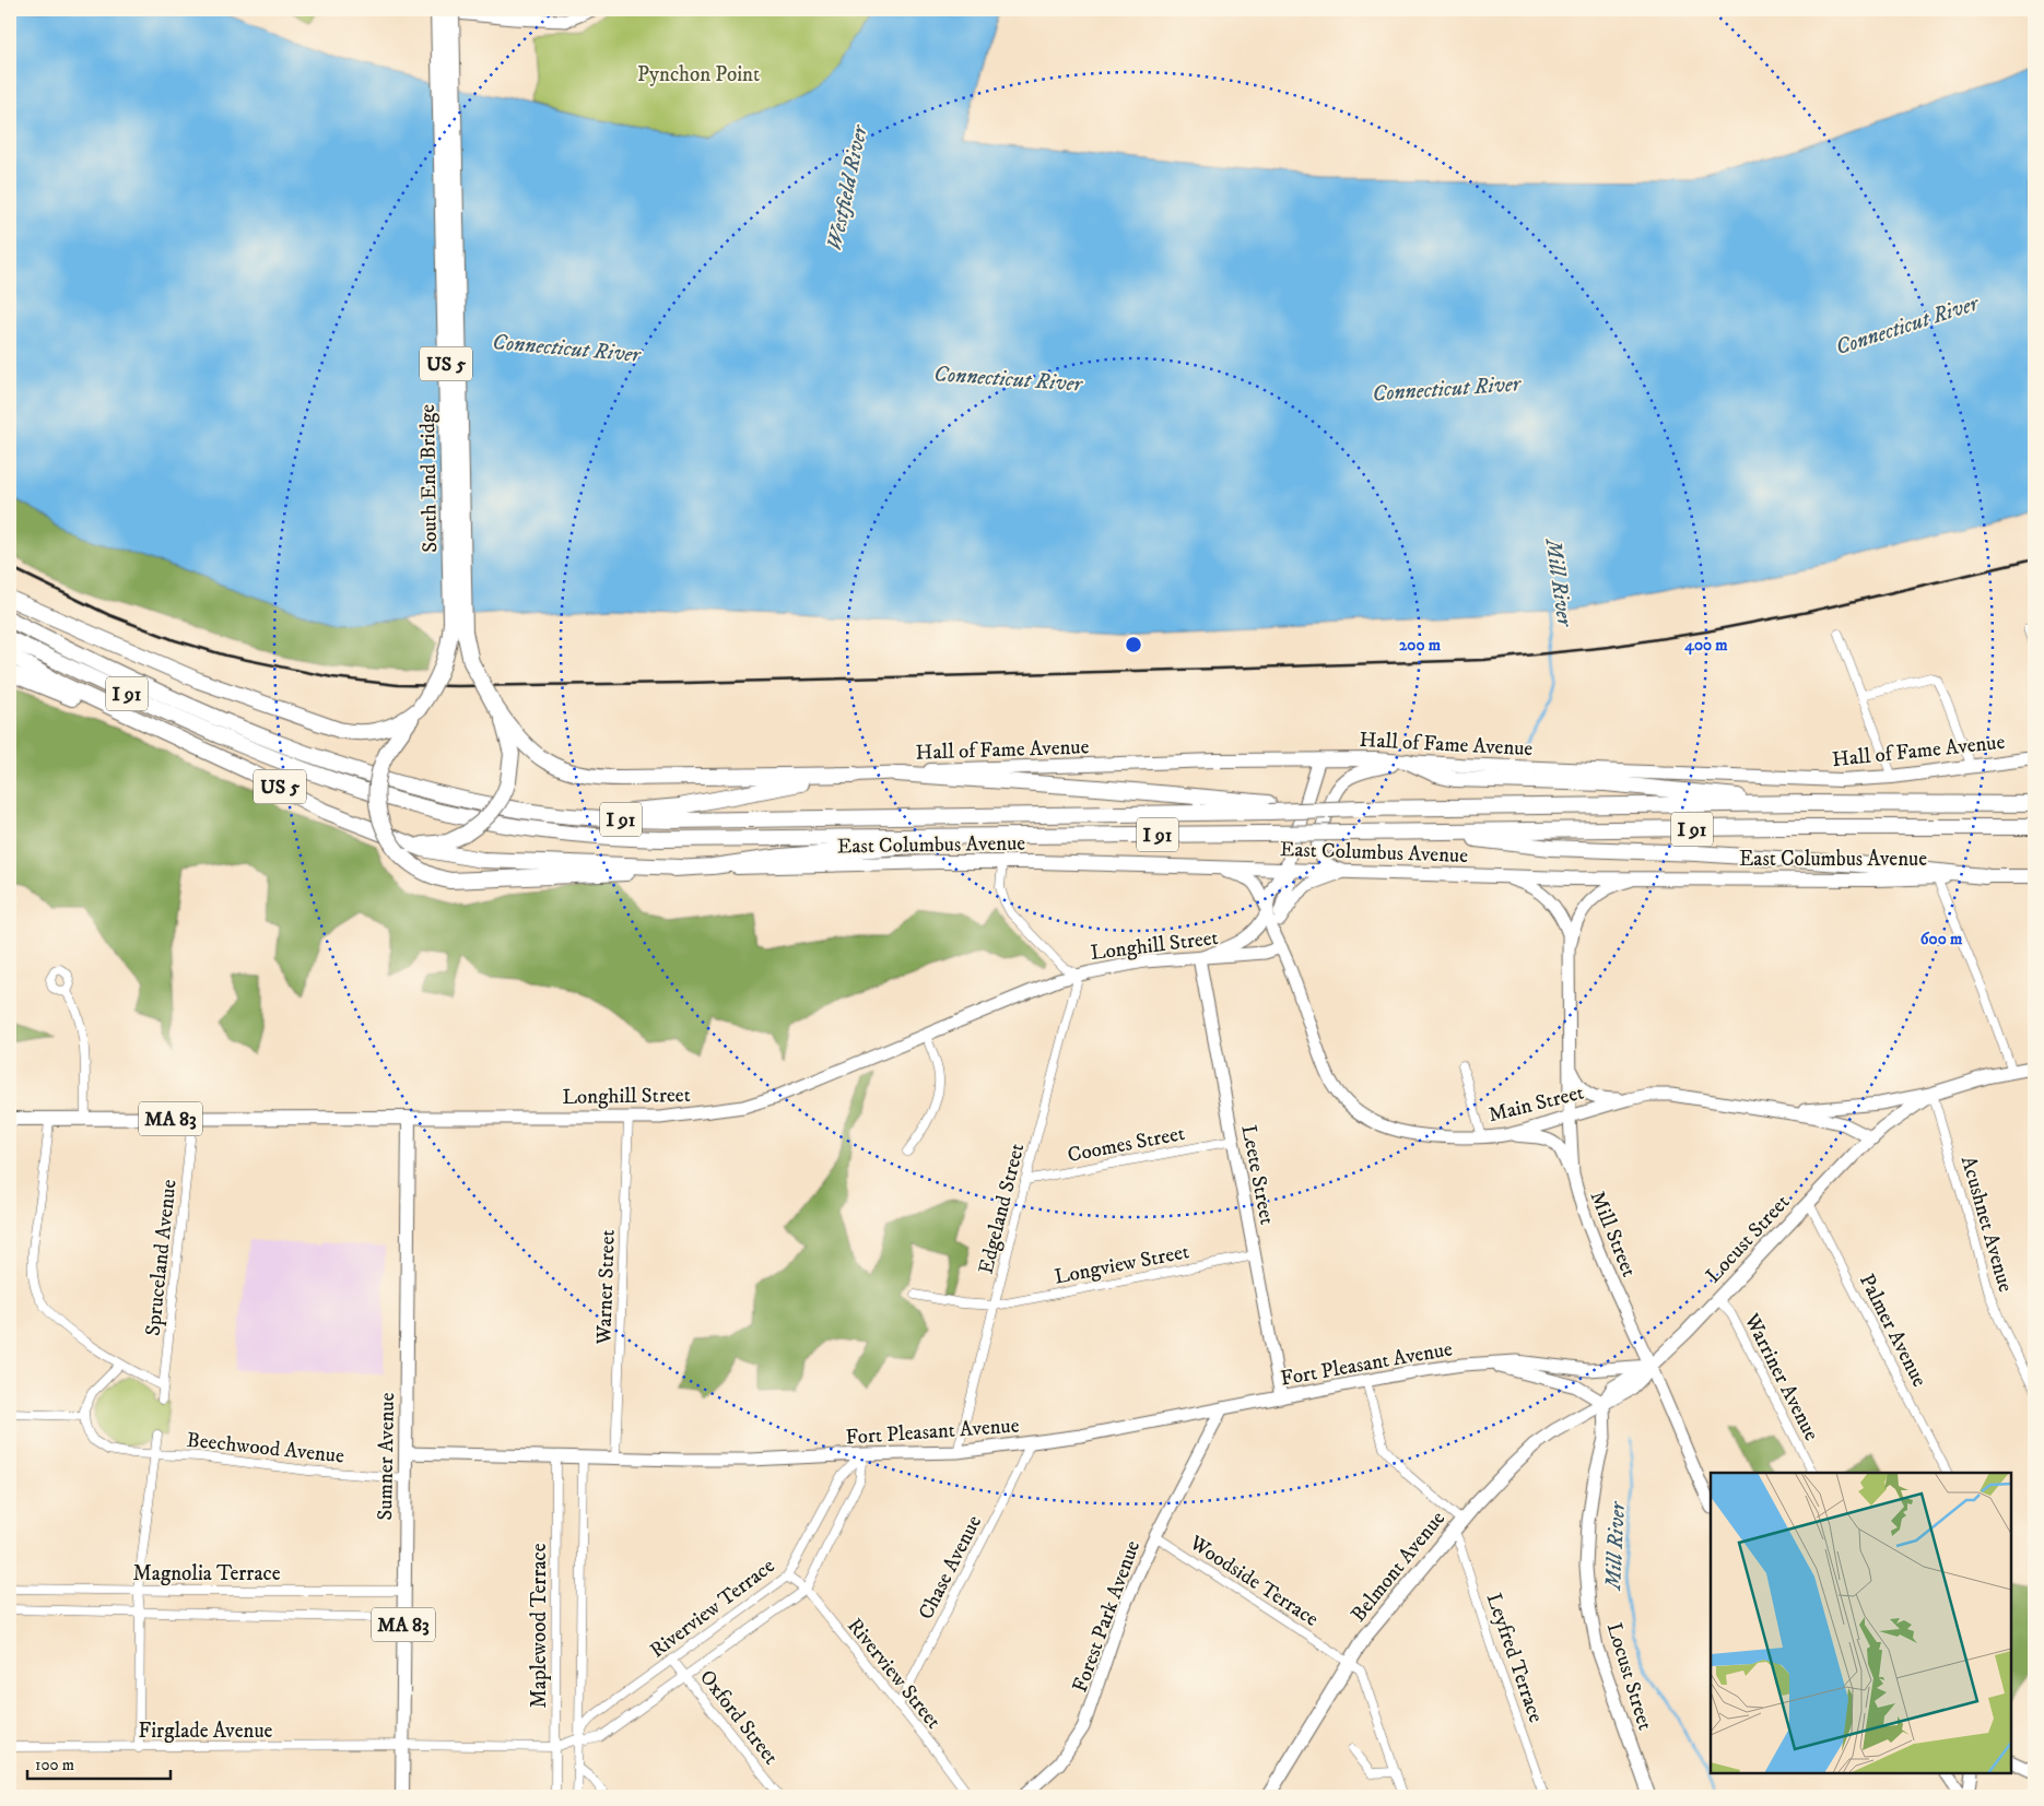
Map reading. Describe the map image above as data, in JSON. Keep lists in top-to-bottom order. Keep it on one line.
{"streets":{"highway":["US 5","South End Bridge","I 91"],"main road":["Hall of Fame Avenue","East Columbus Avenue","Longhill Street","Main Street","MA 83","Locust Street","Sumner Avenue","Belmont Avenue"],"street":["Coomes Street","Leete Street","Edgeland Street","Acushnet Avenue","Mill Street","Spruceland Avenue","Longview Street","Warner Street","Palmer Avenue","Fort Pleasant Avenue","Warriner Avenue","Beechwood Avenue","Chase Avenue","Magnolia Terrace","Woodside Terrace","Riverview Terrace","Forest Park Avenue","Maplewood Terrace","Leyfred Terrace","Riverview Street","Oxford Street","Firglade Avenue"]},"crossings":[["US 5","South End Bridge"],["Hall of Fame Avenue","Main Street"],["East Columbus Avenue","Main Street"],["East Columbus Avenue","Mill Street"],["Longhill Street","Main Street"],["Longhill Street","Leete Street"],["Longhill Street","Edgeland Street"],["Longhill Street","Spruceland Avenue"],["Longhill Street","Warner Street"],["Longhill Street","Sumner Avenue"],["Main Street","Acushnet Avenue"],["Main Street","Mill Street"],["Main Street","Locust Street"],["Coomes Street","Leete Street"],["Coomes Street","Edgeland Street"],["Leete Street","Longview Street"],["Leete Street","Fort Pleasant Avenue"],["Edgeland Street","Longview Street"],["Edgeland Street","Fort Pleasant Avenue"],["Mill Street","Locust Street"],["Mill Street","Fort Pleasant Avenue"],["Locust Street","Palmer Avenue"],["Locust Street","Fort Pleasant Avenue"],["Locust Street","Warriner Avenue"],["Locust Street","Belmont Avenue"],["Warner Street","Fort Pleasant Avenue"],["Fort Pleasant Avenue","Sumner Avenue"],["Fort Pleasant Avenue","Belmont Avenue"],["Fort Pleasant Avenue","Chase Avenue"],["Fort Pleasant Avenue","Riverview Terrace"],["Fort Pleasant Avenue","Forest Park Avenue"],["Fort Pleasant Avenue","Maplewood Terrace"],["Beechwood Avenue","Sumner Avenue"],["Sumner Avenue","Magnolia Terrace"],["Sumner Avenue","Firglade Avenue"],["Belmont Avenue","Woodside Terrace"],["Belmont Avenue","Leyfred Terrace"],["Chase Avenue","Riverview Street"],["Woodside Terrace","Forest Park Avenue"],["Riverview Terrace","Maplewood Terrace"],["Riverview Terrace","Riverview Street"],["Riverview Terrace","Oxford Street"],["Maplewood Terrace","Firglade Avenue"]],"water":["Westfield River","Connecticut River","Mill River"],"parks":["Pynchon Point"],"scale_bar":"100 m","rings":["200 m","400 m","600 m"]}
